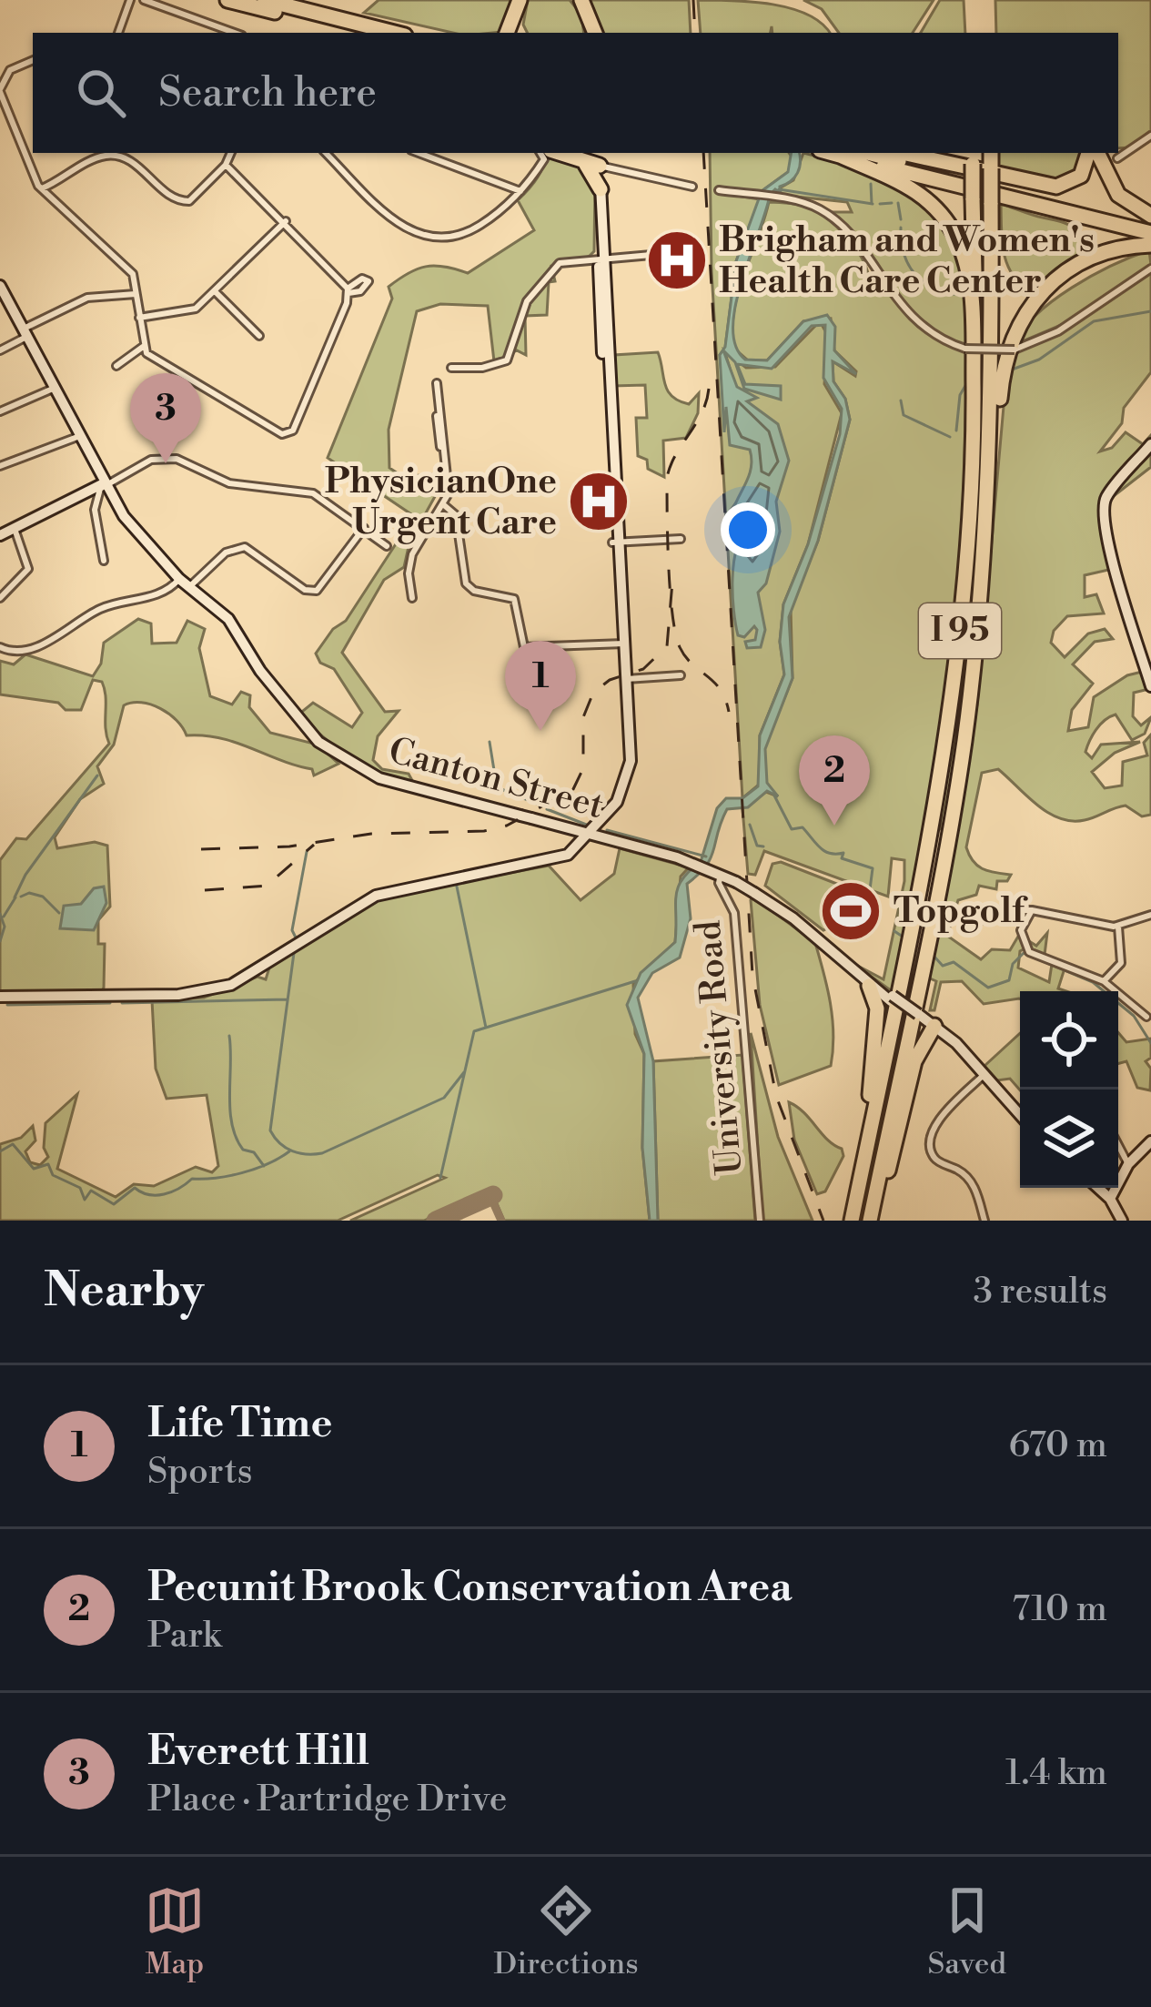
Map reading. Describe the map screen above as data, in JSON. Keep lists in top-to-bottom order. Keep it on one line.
{"streets":{"highway":["I 95"],"main road":["Canton Street"],"street":["University Road"]},"crossings":[["Canton Street","University Road"]],"places":{"hospital":["Brigham and Women's Health Care Center","PhysicianOne Urgent Care"],"sports":["Topgolf"]},"page":{"search":"Search here","pins":["3","1","2"],"heading":["Nearby","3 results"],"list":[{"mark":"1","name":"Life Time","note":"Sports","value":"670 m"},{"mark":"2","name":"Pecunit Brook Conservation Area","note":"Park","value":"710 m"},{"mark":"3","name":"Everett Hill","note":"Place · Partridge Drive","value":"1.4 km"}],"nav":["Map","Directions","Saved"]}}
